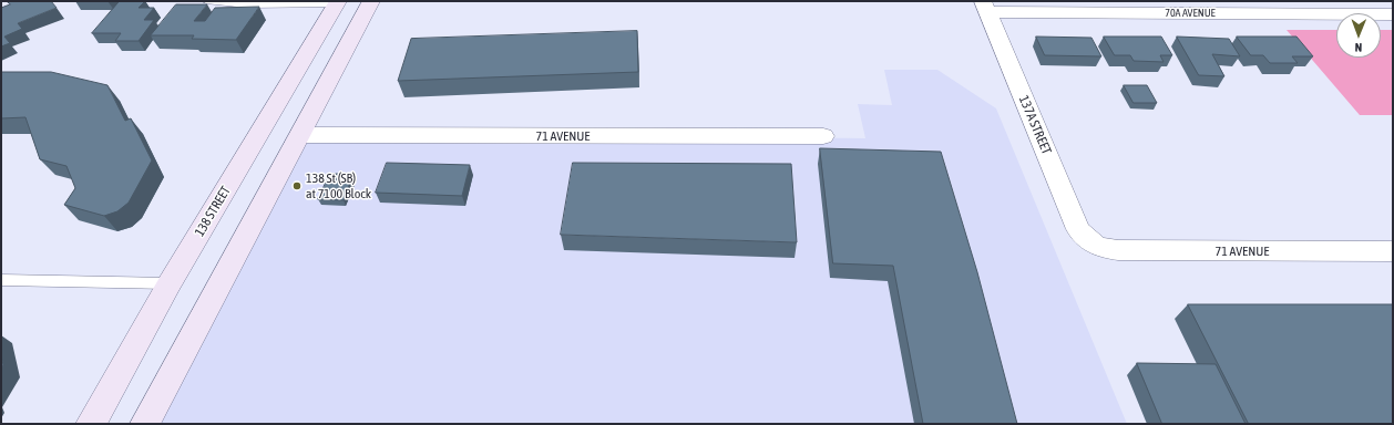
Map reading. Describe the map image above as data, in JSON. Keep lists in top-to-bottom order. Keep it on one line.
{"streets":{"main road":["138 STREET"],"street":["70A AVENUE","137A STREET","71 AVENUE"]},"crossings":[["70A AVENUE","137A STREET"],["137A STREET","71 AVENUE"]],"places":["138 St (SB) at 7100 Block"],"north":"bottom"}
